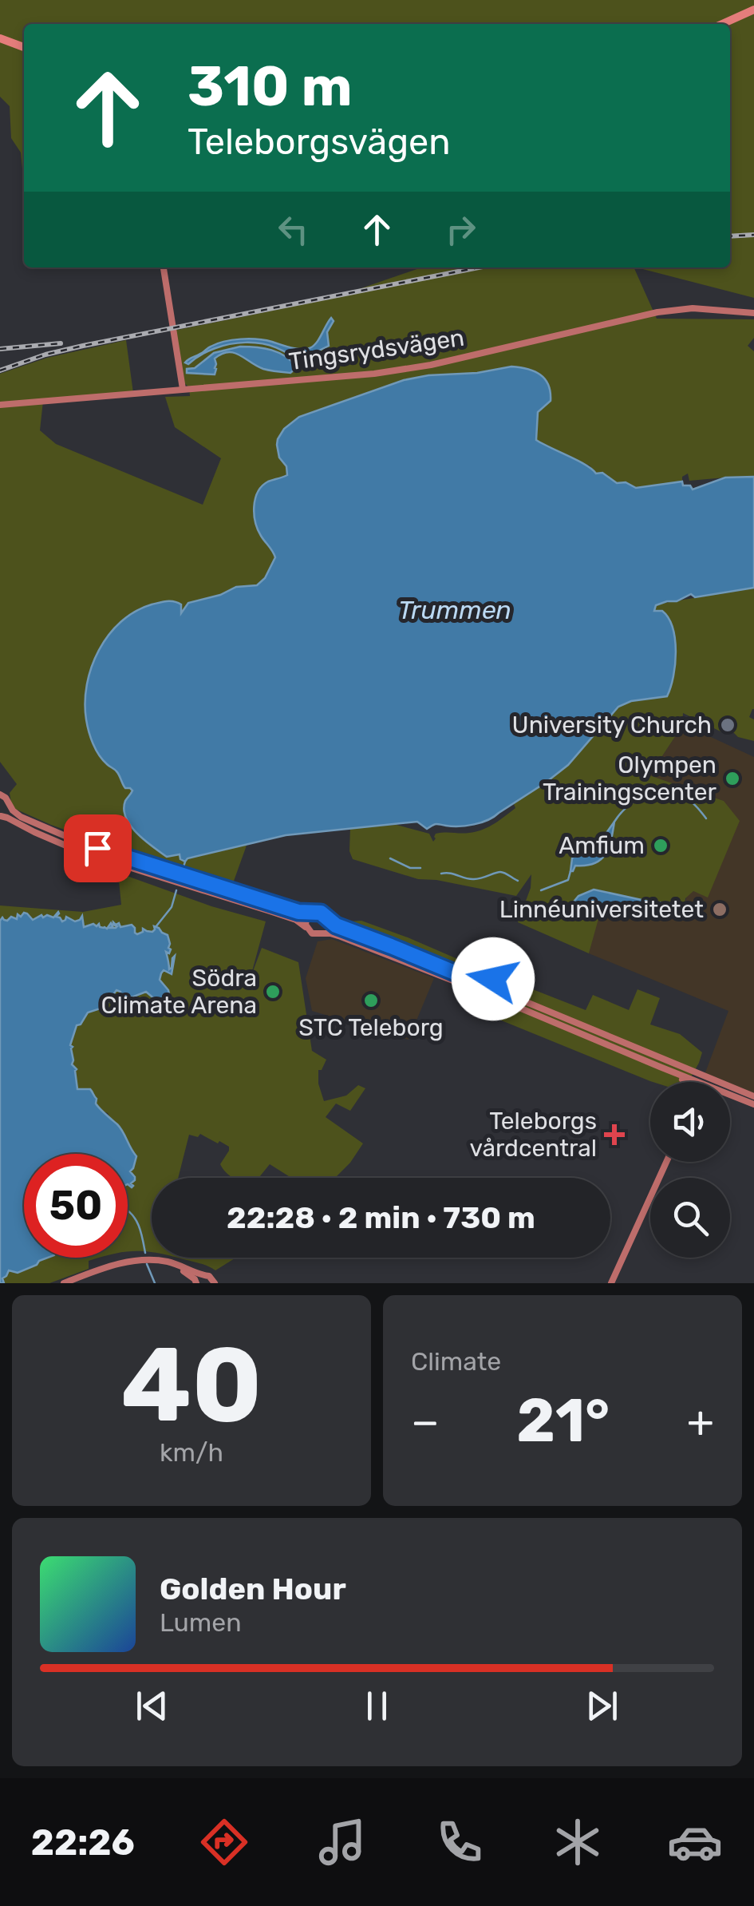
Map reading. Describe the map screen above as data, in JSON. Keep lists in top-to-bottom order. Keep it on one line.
{"streets":{"main road":["Tingsrydsvägen"]},"water":["Trummen"],"places":{"other":["University Church","Olympen Trainingscenter","Amfium","Linnéuniversitetet","Södra Climate Arena","STC Teleborg"],"health":["Teleborgs vårdcentral"]},"page":{"turn":["310 m","Teleborgsvägen"],"limit":"50","trip":"22:28 · 2 min · 730 m","tile":[["40","km/h"],"Climate"],"heat":["−","21°","+"],"song":["Golden Hour","Lumen"],"tabs":"22:26"}}
